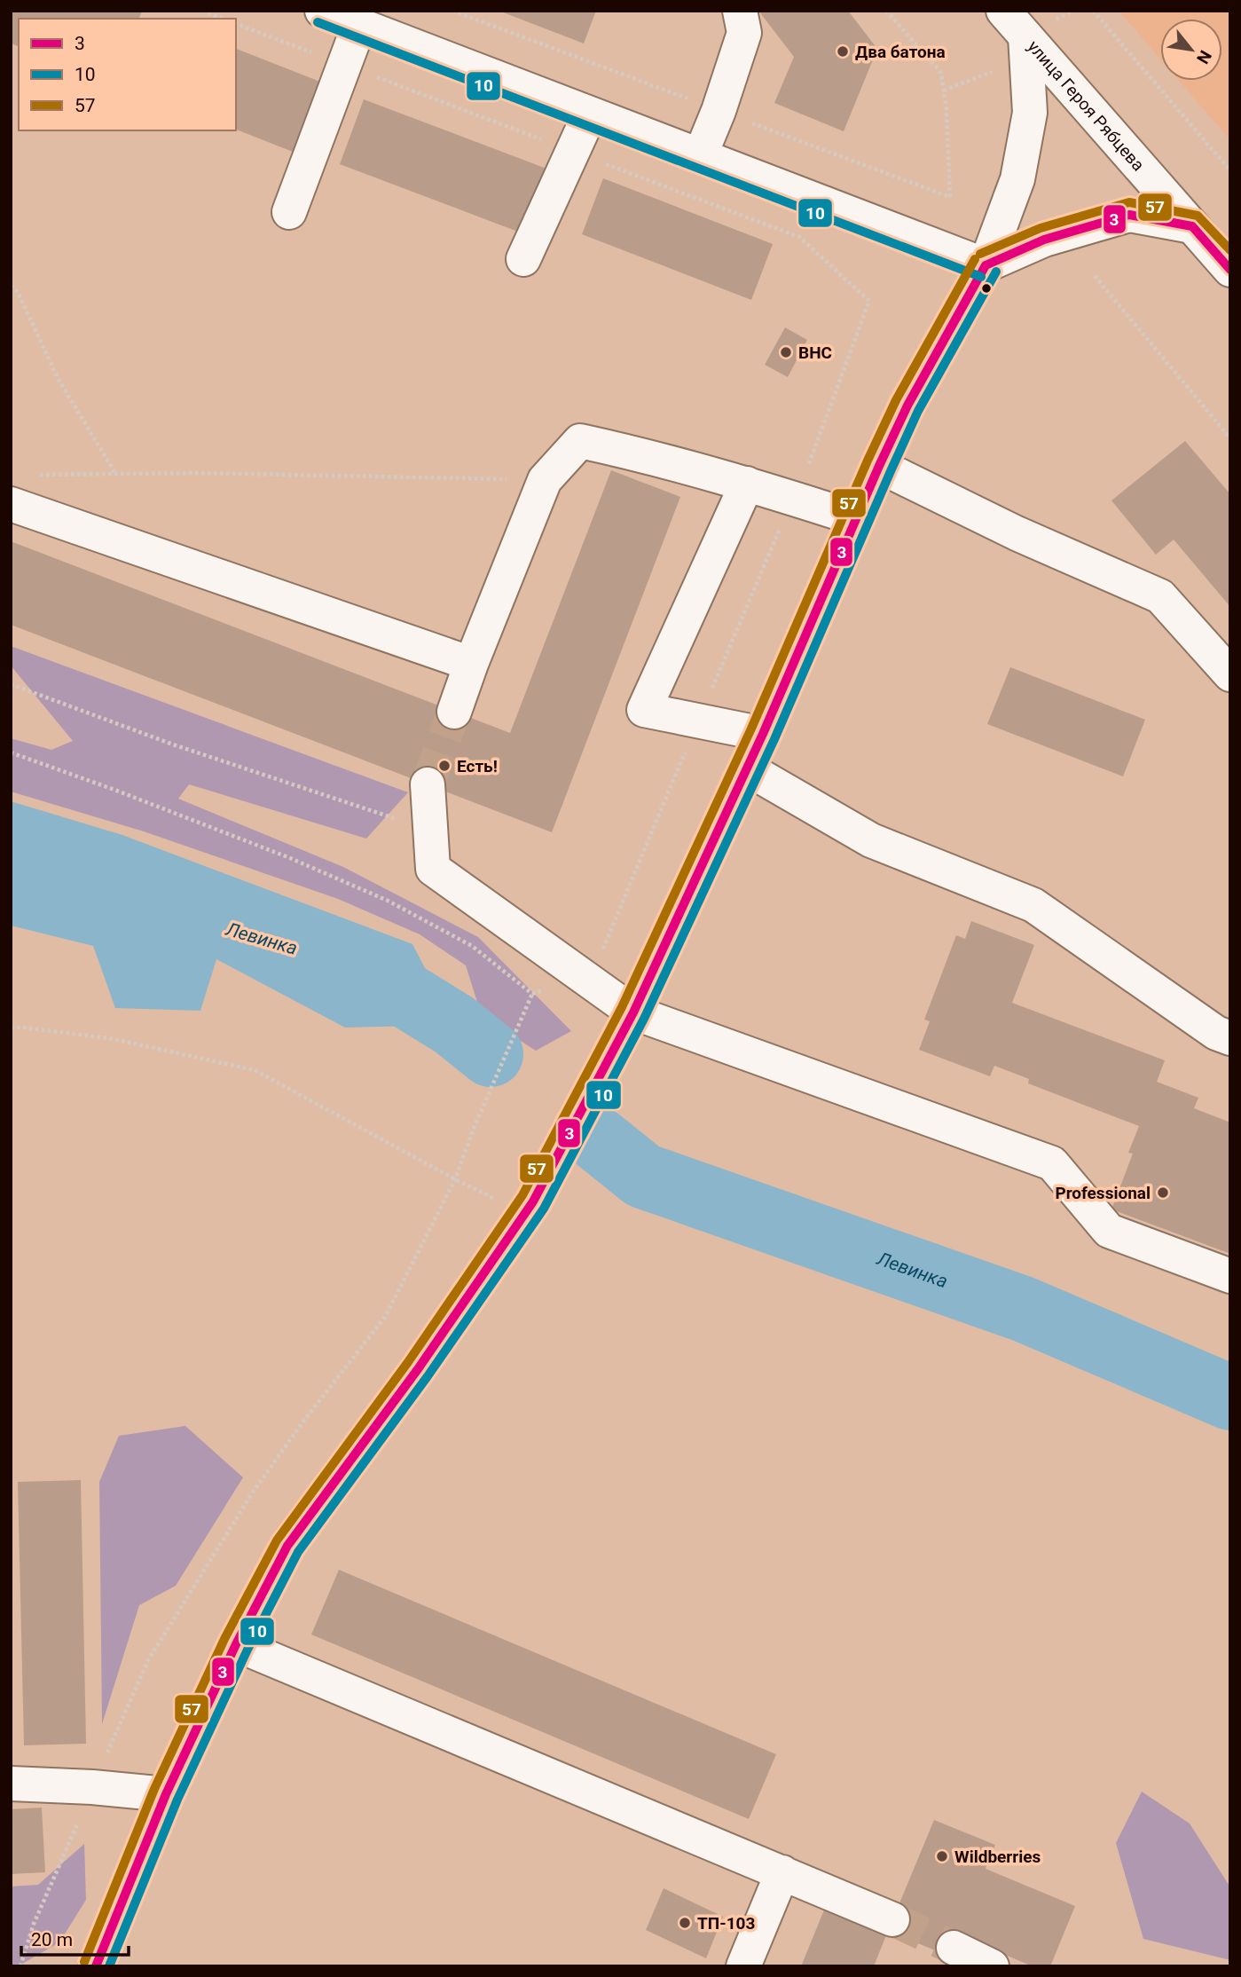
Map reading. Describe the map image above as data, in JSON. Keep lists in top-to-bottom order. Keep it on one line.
{"streets":{"main road":["улица Героя Рябцева"]},"water":["Левинка"],"places":["Два батона","ВНС","Есть!","Professional","Wildberries","ТП-103"],"lines":["transit line 10","transit line 57","transit line 3"],"legend":["3","10","57"],"scale_bar":"20 m","north":"bottom right"}
